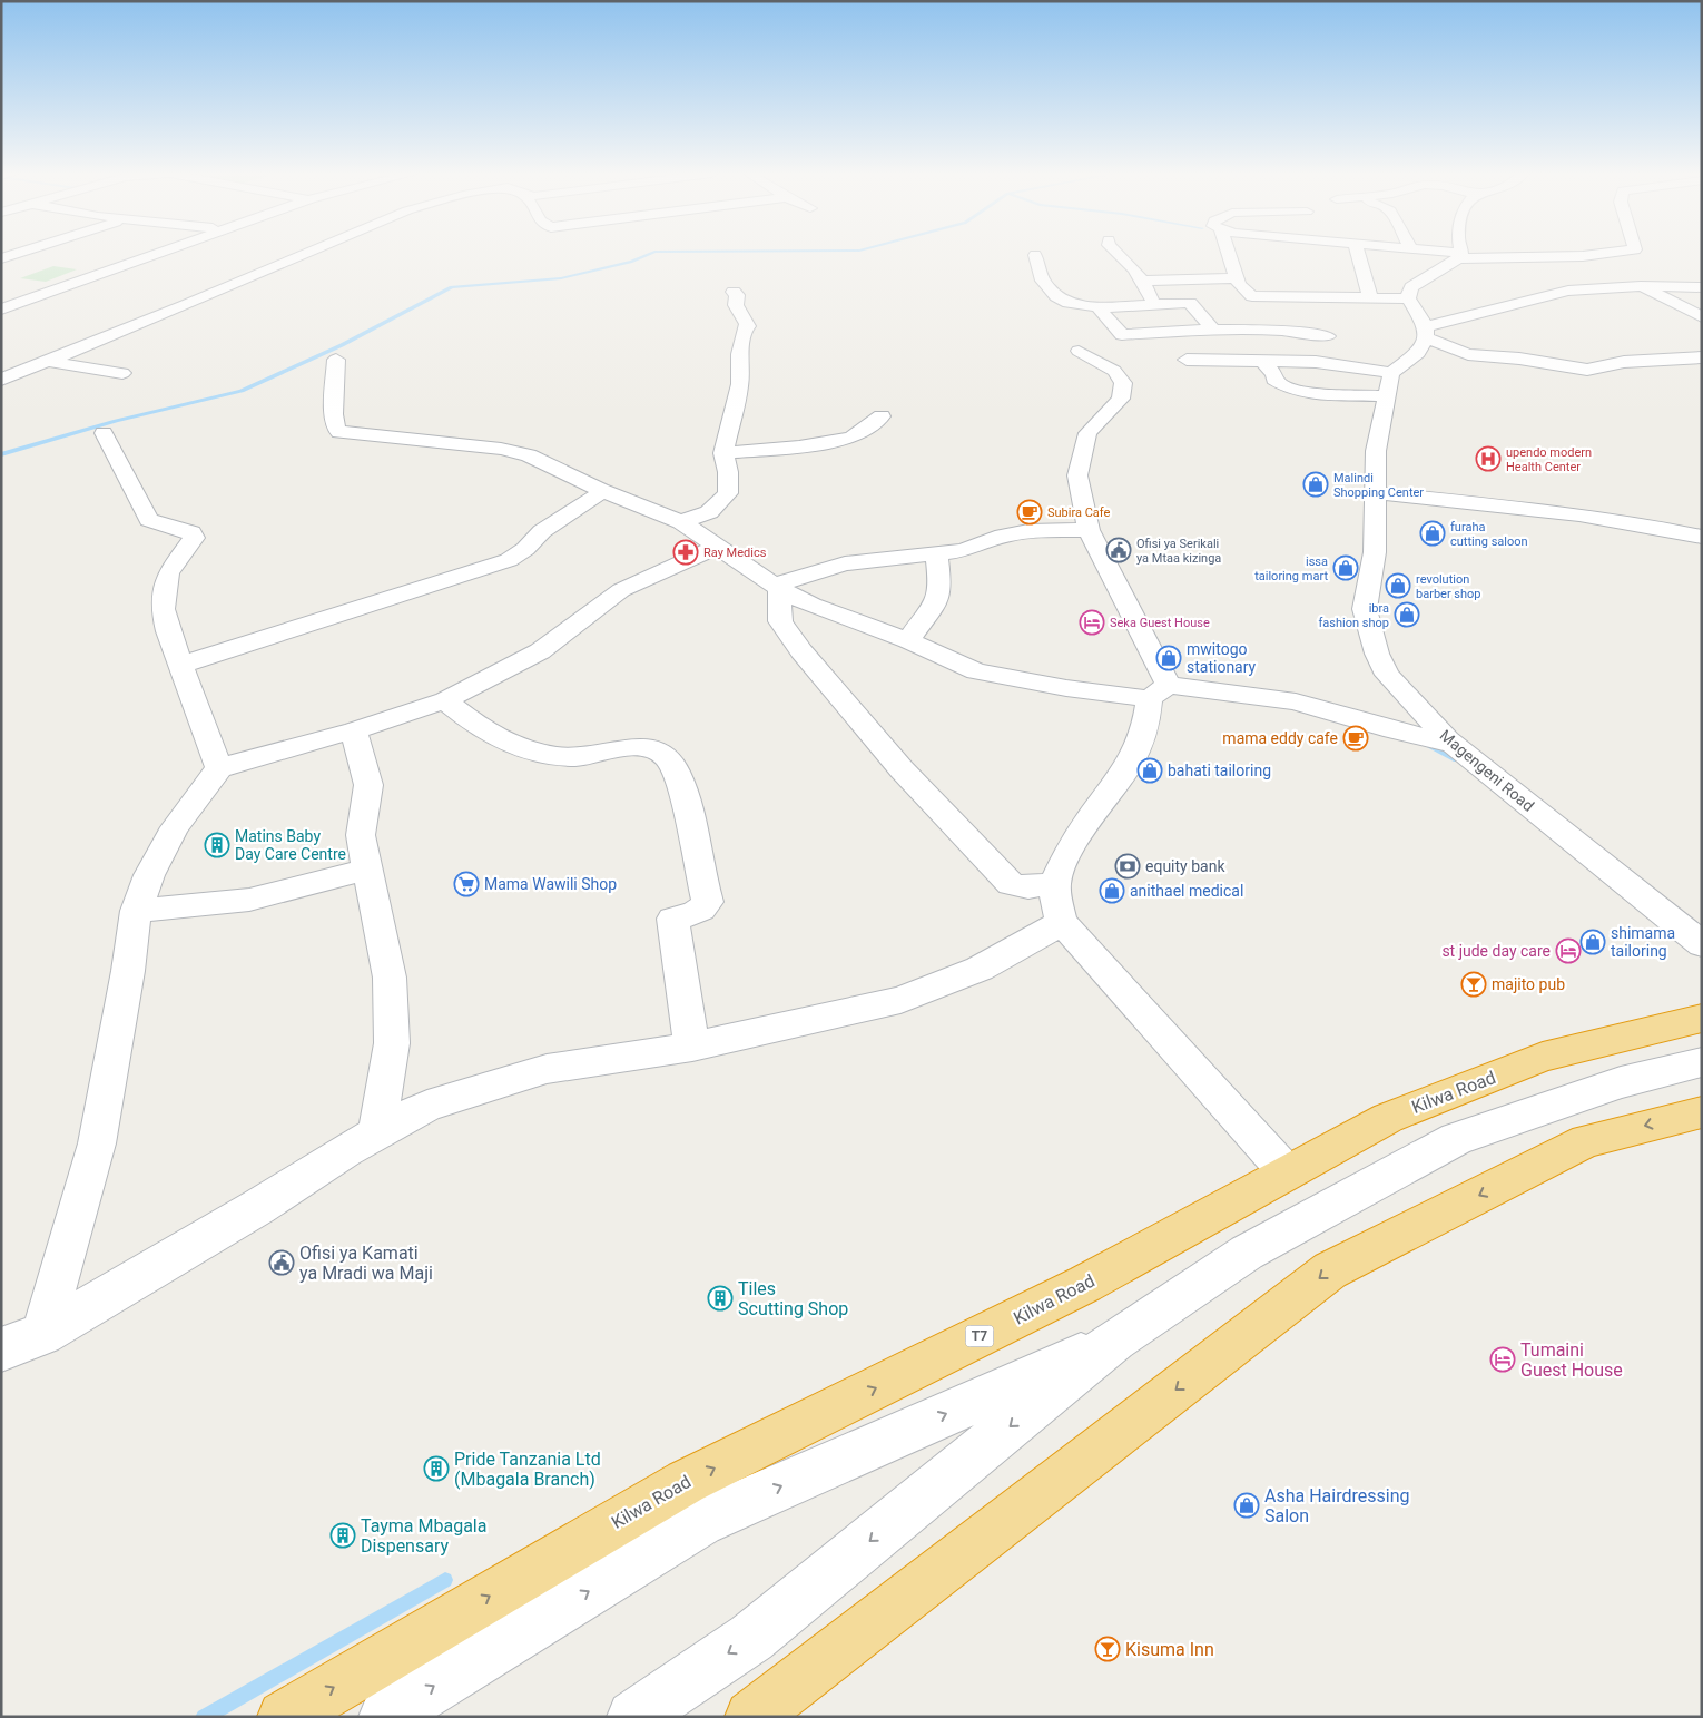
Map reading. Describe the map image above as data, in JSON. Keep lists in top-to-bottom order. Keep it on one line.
{"streets":{"highway":["Kilwa Road","T7"],"street":["Magengeni Road"]},"places":{"hospital":["upendo modern Health Center"],"shop":["Malindi Shopping Center","furaha cutting saloon","issa tailoring mart","revolution barber shop","ibra fashion shop","mwitogo stationary","bahati tailoring","anithael medical","shimama tailoring","Asha Hairdressing Salon"],"cafe":["Subira Cafe","mama eddy cafe"],"public building":["Ofisi ya Serikali ya Mtaa kizinga","Ofisi ya Kamati ya Mradi wa Maji"],"pharmacy":["Ray Medics"],"hotel":["Seka Guest House","st jude day care","Tumaini Guest House"],"building":["Matins Baby Day Care Centre","Tiles Scutting Shop","Pride Tanzania Ltd (Mbagala Branch)","Tayma Mbagala Dispensary"],"bank":["equity bank"],"supermarket":["Mama Wawili Shop"],"bar":["majito pub","Kisuma Inn"]}}
